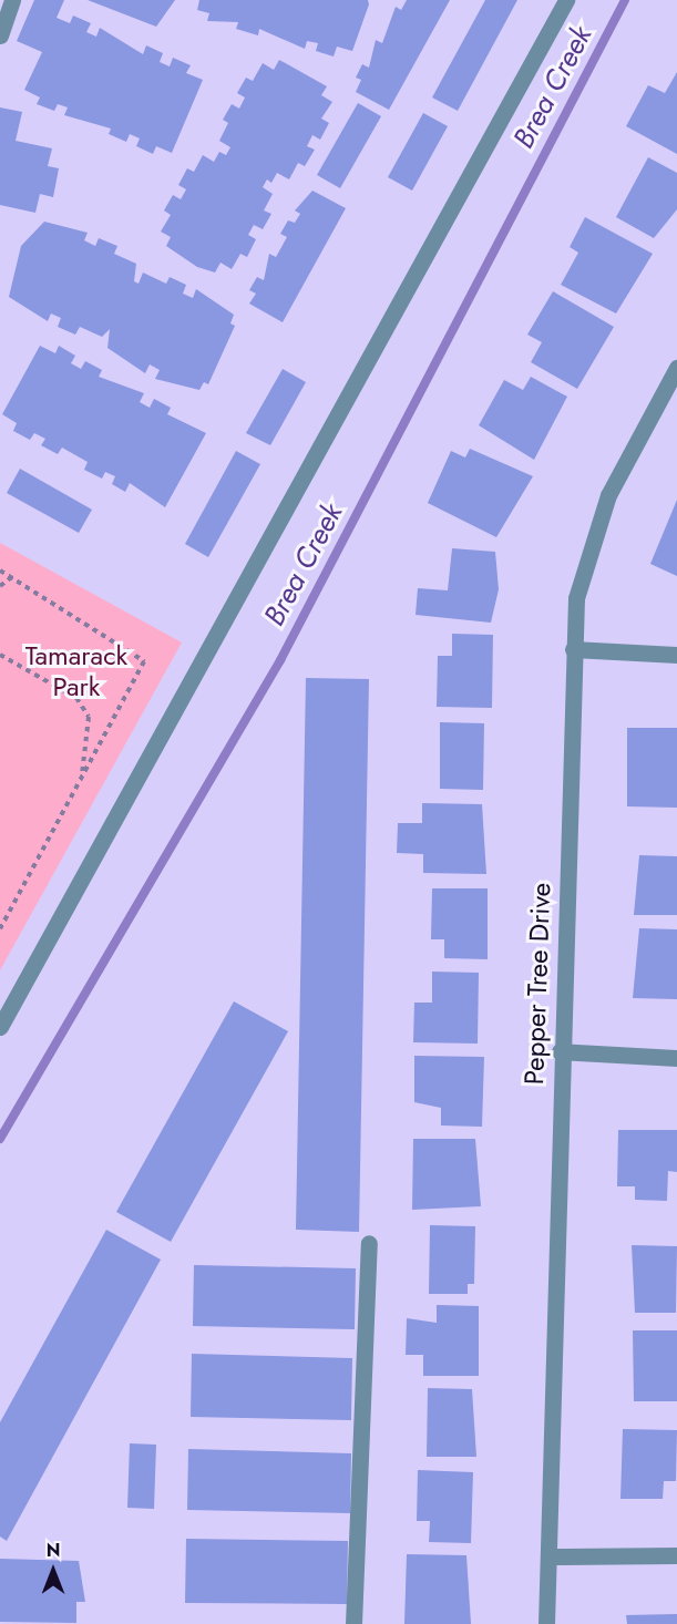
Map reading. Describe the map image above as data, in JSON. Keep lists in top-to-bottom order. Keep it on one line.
{"streets":{"street":["Pepper Tree Drive"]},"water":["Brea Creek"],"parks":["Tamarack Park"],"north":"top"}
